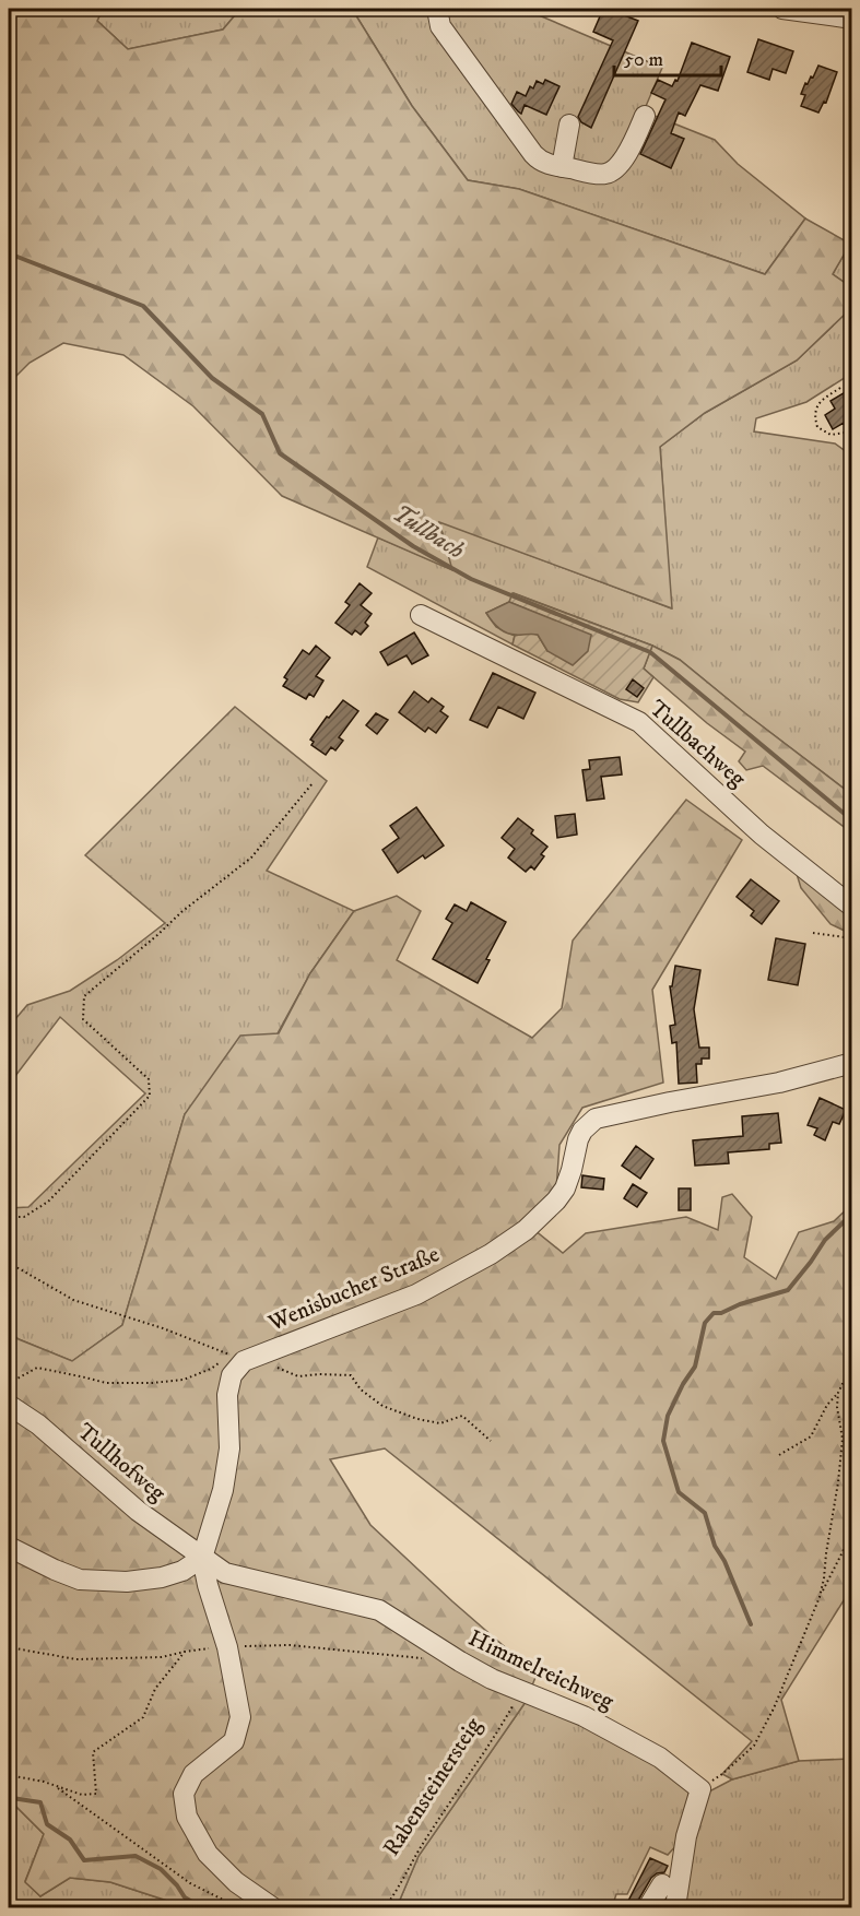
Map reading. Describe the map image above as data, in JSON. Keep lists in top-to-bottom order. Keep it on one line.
{"streets":{"street":["Tullbachweg","Wenisbucher Straße","Tullhofweg","Himmelreichweg"],"path":["Rabensteinersteig"]},"crossings":[["Tullhofweg","Himmelreichweg"],["Himmelreichweg","Rabensteinersteig"]],"water":["Tullbach"],"scale_bar":"50 m"}
